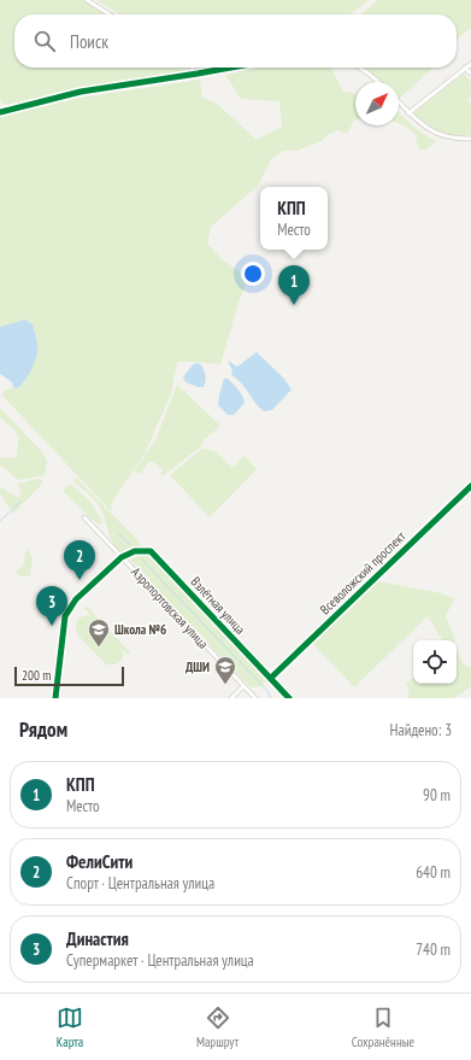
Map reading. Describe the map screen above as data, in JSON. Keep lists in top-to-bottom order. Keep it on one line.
{"streets":{"street":["Всеволожский проспект","Взлётная улица","Аэропортовская улица"]},"crossings":[["Всеволожский проспект","Взлётная улица"],["Взлётная улица","Аэропортовская улица"]],"places":{"school or university":["Школа №6","ДШИ"]},"scale_bar":"200 m","north":"top right","page":{"search":"Поиск","popup":["КПП","Место"],"pins":["1","2","3"],"scale":"200 m","heading":["Рядом","Найдено: 3"],"list":[{"mark":"1","name":"КПП","note":"Место","value":"90 m"},{"mark":"2","name":"ФелиСити","note":"Спорт · Центральная улица","value":"640 m"},{"mark":"3","name":"Династия","note":"Супермаркет · Центральная улица","value":"740 m"}],"nav":["Карта","Маршрут","Сохранённые"]}}
